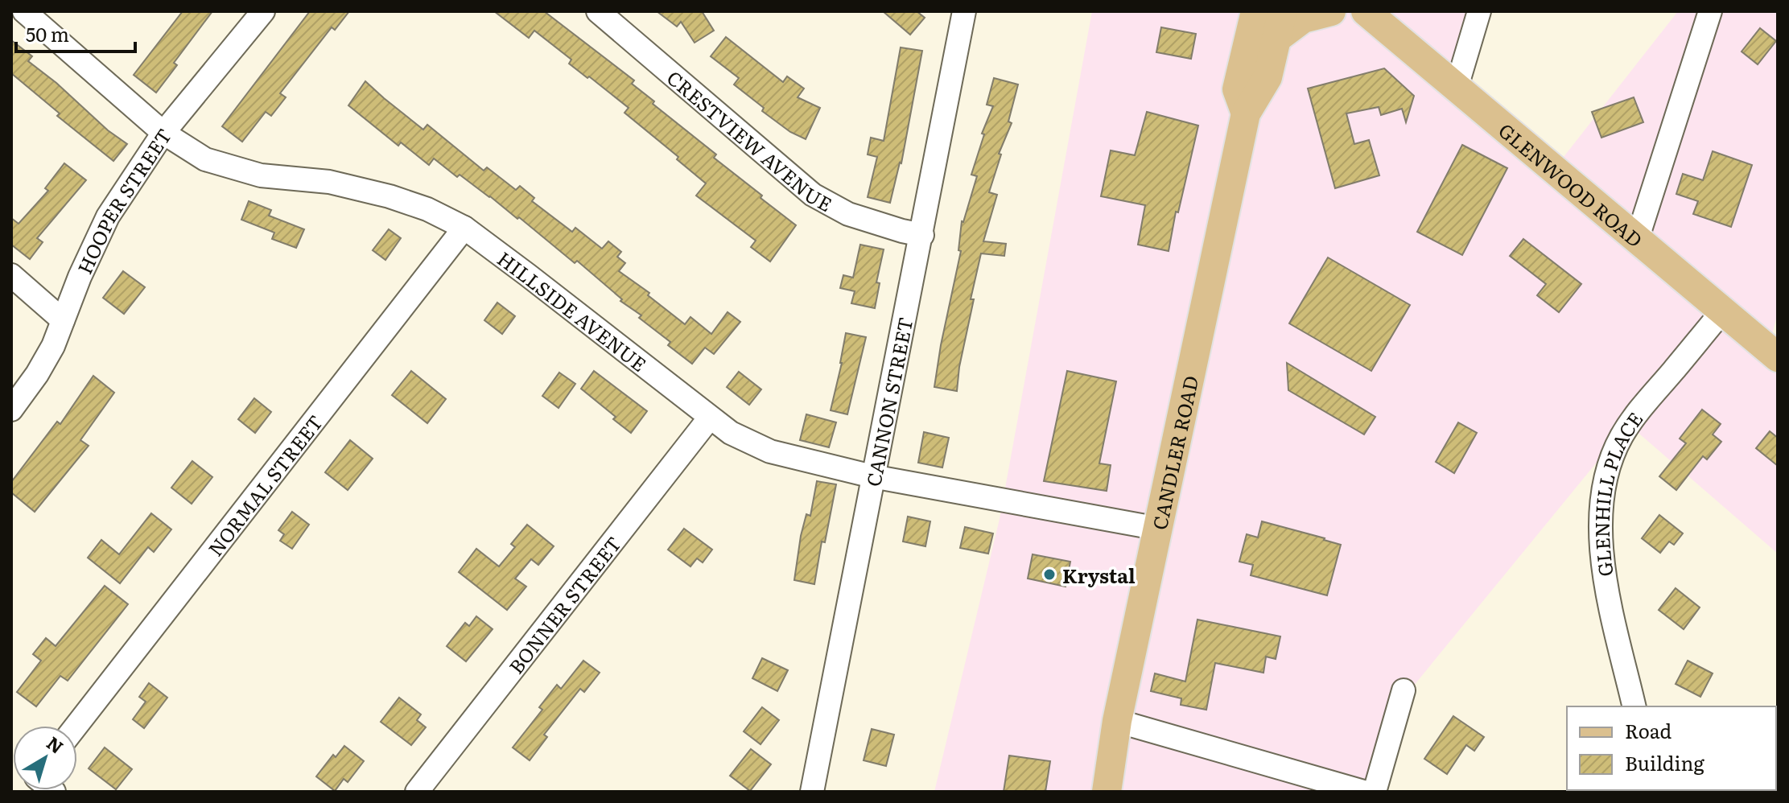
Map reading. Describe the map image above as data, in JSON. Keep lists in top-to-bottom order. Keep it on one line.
{"streets":{"main road":["GLENWOOD ROAD","CANDLER ROAD"],"street":["CRESTVIEW AVENUE","HOOPER STREET","HILLSIDE AVENUE","CANNON STREET","NORMAL STREET","GLENHILL PLACE","BONNER STREET"]},"crossings":[["CRESTVIEW AVENUE","CANNON STREET"],["GLENWOOD ROAD","GLENHILL PLACE"],["HOOPER STREET","HILLSIDE AVENUE"],["HILLSIDE AVENUE","CANNON STREET"],["HILLSIDE AVENUE","CANDLER ROAD"],["HILLSIDE AVENUE","NORMAL STREET"],["HILLSIDE AVENUE","BONNER STREET"]],"places":["Krystal"],"legend":["Road","Building"],"scale_bar":"50 m","north":"top right"}
